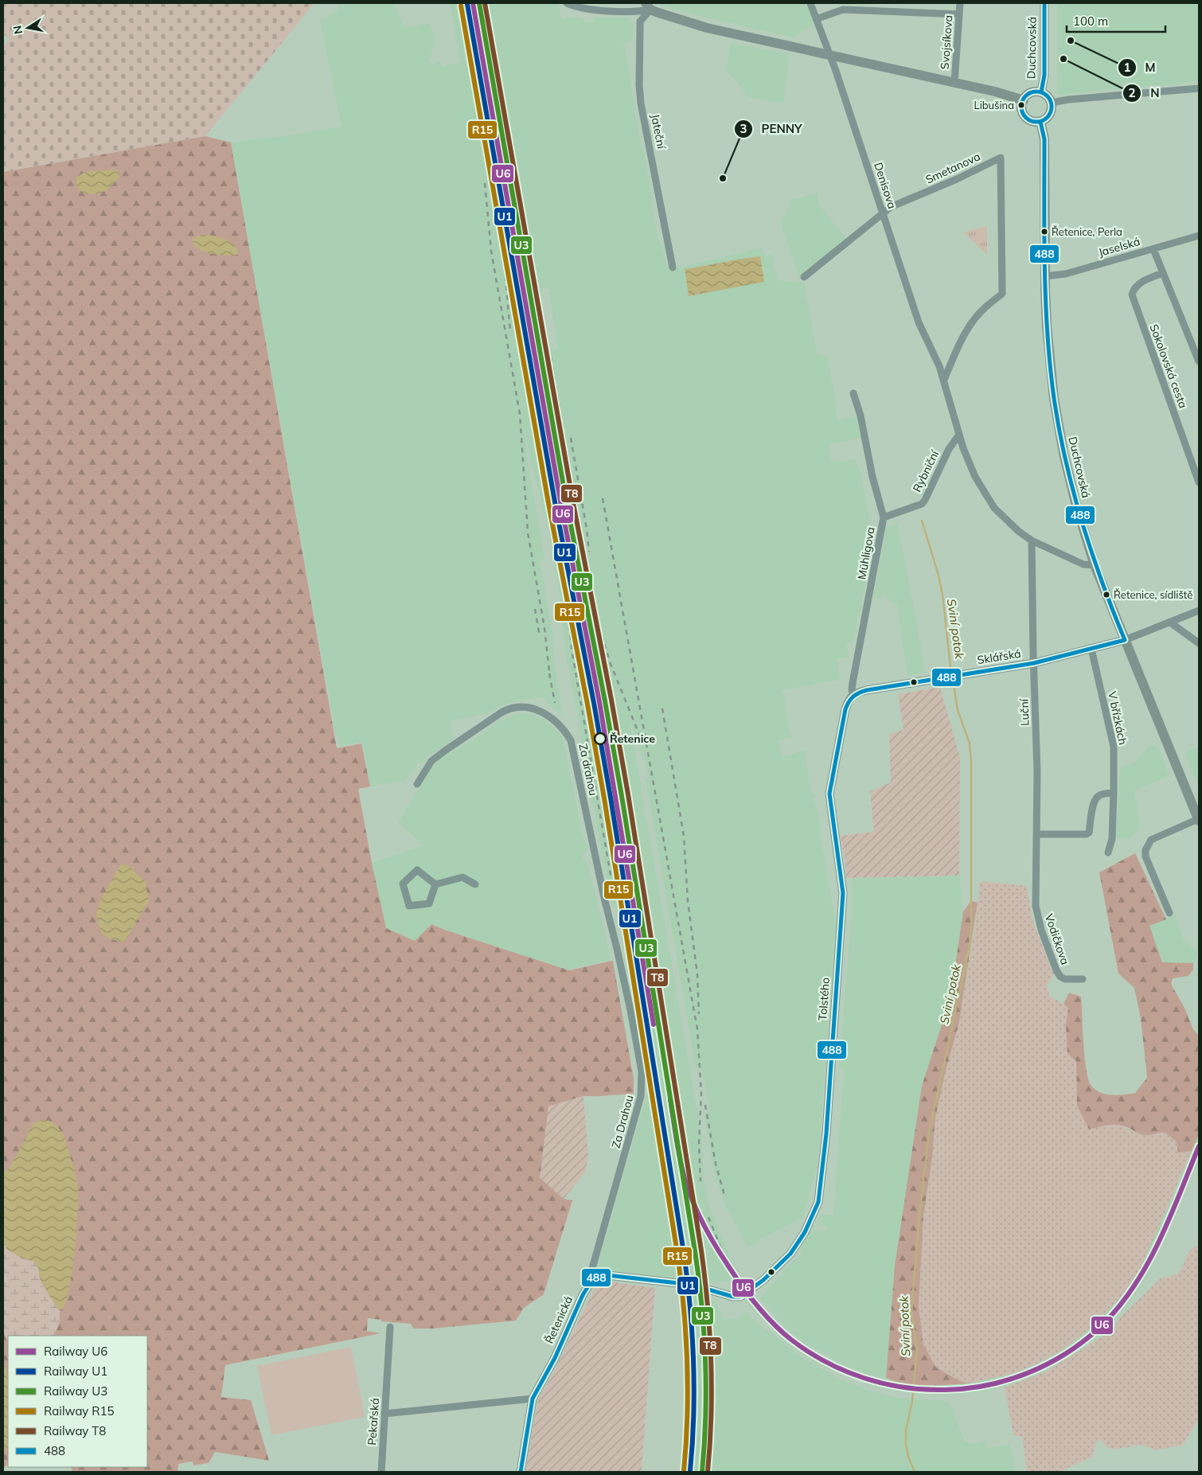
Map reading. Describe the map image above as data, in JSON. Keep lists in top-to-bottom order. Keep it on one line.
{"streets":{"main road":["Duchcovská"],"street":["Svojsíkova","Jateční","Smetanova","Denisova","Jaselská","Sokolovská cesta","Rybniční","Mühligova","Sklářská","Luční","V břízkách","Za drahou","Vodičkova","Tolstého","Za Drahou","Řetenická","Pekařská"]},"crossings":[["Duchcovská","Denisova"],["Duchcovská","Jaselská"],["Duchcovská","Sklářská"],["Smetanova","Denisova"],["Denisova","Rybniční"],["Denisova","Luční"],["Rybniční","Mühligova"],["Mühligova","Sklářská"],["Mühligova","Tolstého"],["Sklářská","Luční"],["Sklářská","V břízkách"],["Sklářská","Tolstého"],["Luční","Vodičkova"],["Za drahou","Za Drahou"],["Tolstého","Za Drahou"],["Tolstého","Řetenická"],["Za Drahou","Řetenická"]],"water":["Sviní potok"],"places":["M","N","Libušina","PENNY","Řetenice, Perla","Řetenice, sídliště","Řetenice"],"lines":["rail line U6","rail line U3","rail line T8","transit line 488","rail line U1","rail line R15"],"legend":["Railway U6","Railway U1","Railway U3","Railway R15","Railway T8","488"],"scale_bar":"100 m","north":"left"}
